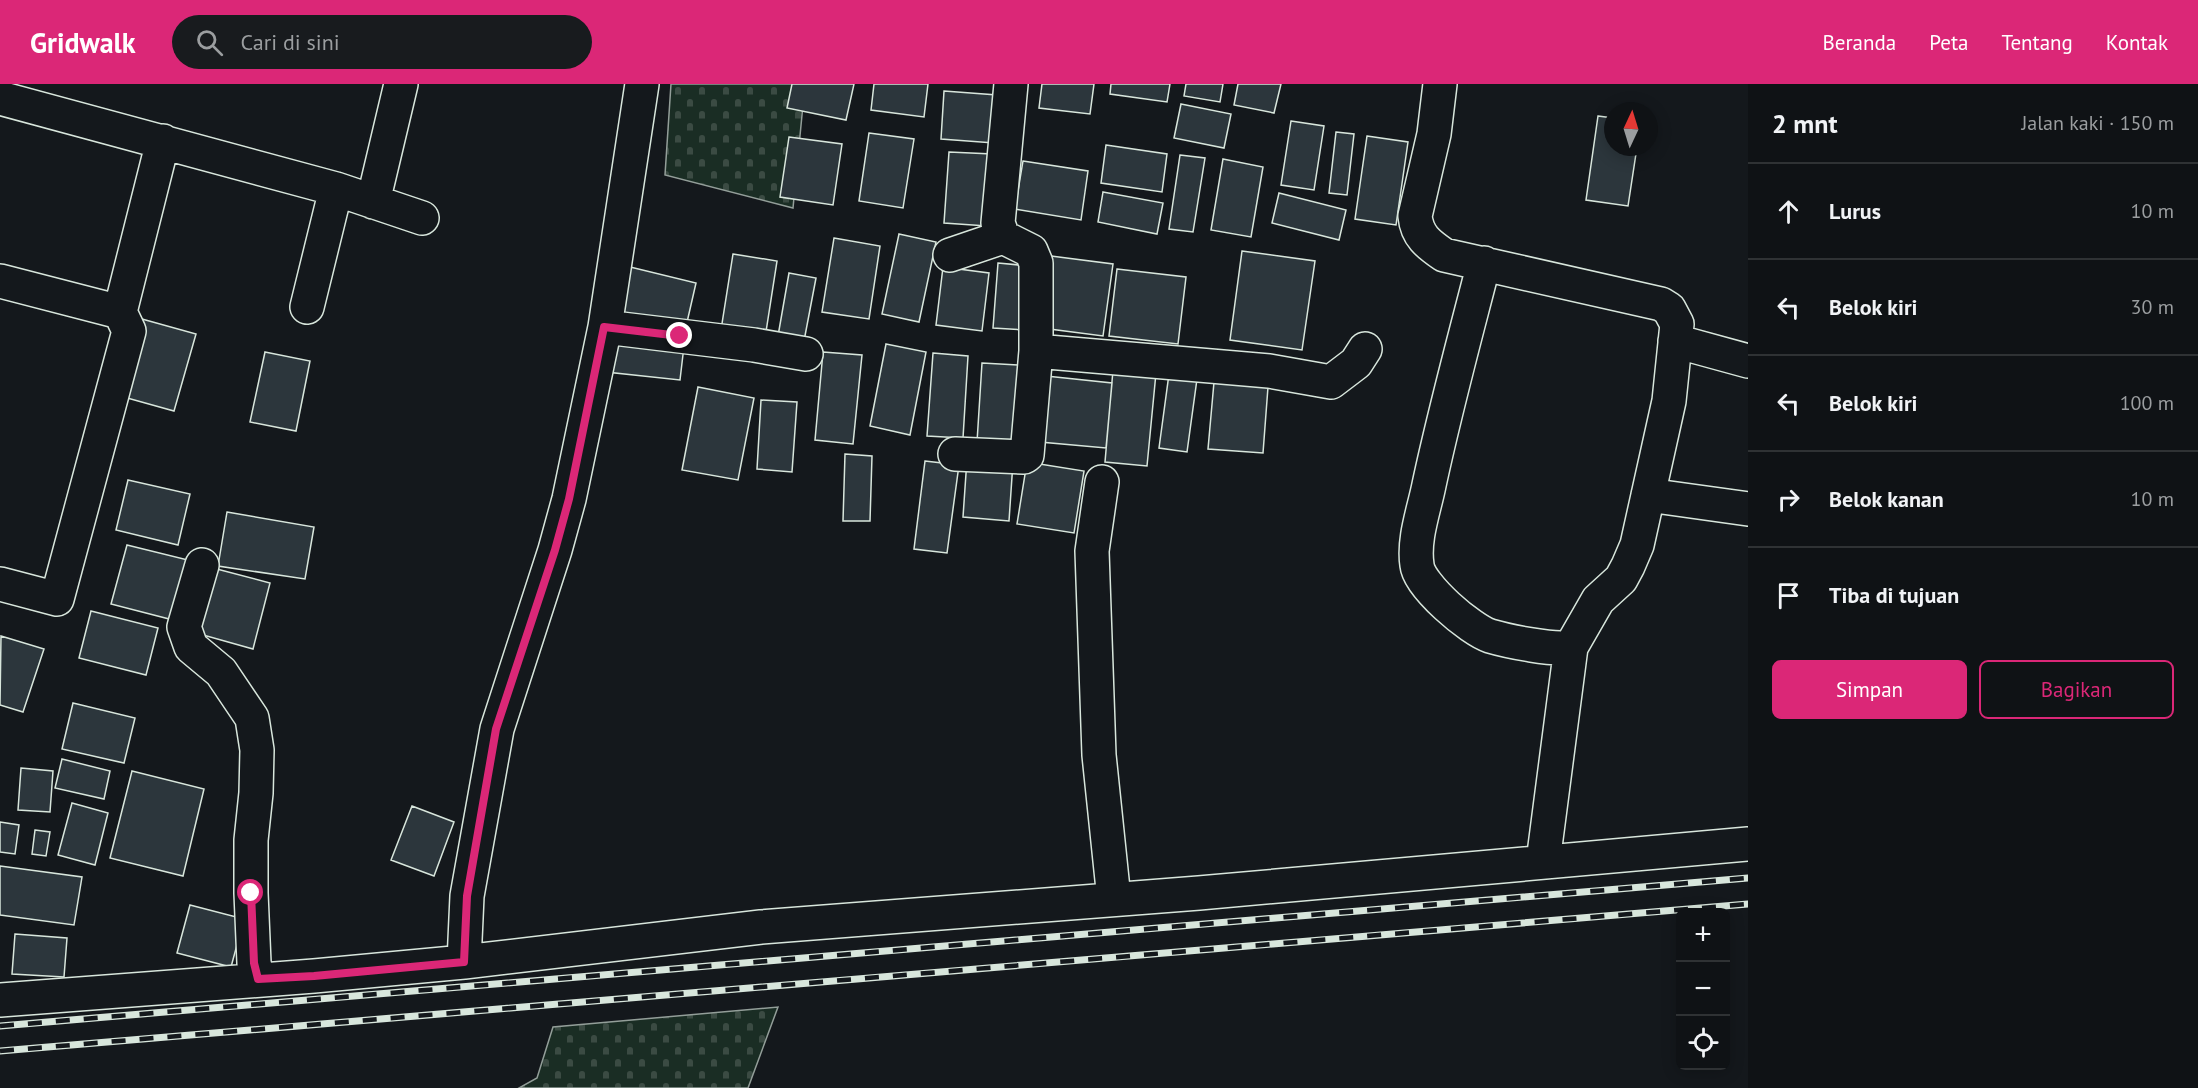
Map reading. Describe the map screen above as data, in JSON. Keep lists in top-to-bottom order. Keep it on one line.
{"north":"top","page":{"header":"Gridwalk","search":"Cari di sini","nav":["Beranda","Peta","Tentang","Kontak"],"heading":["2 mnt","Jalan kaki · 150 m"],"list":[["Lurus","10 m"],["Belok kiri","30 m"],["Belok kiri","100 m"],["Belok kanan","10 m"],"Tiba di tujuan"],"buttons":["Simpan","Bagikan"],"map_buttons":["+","−"]}}
